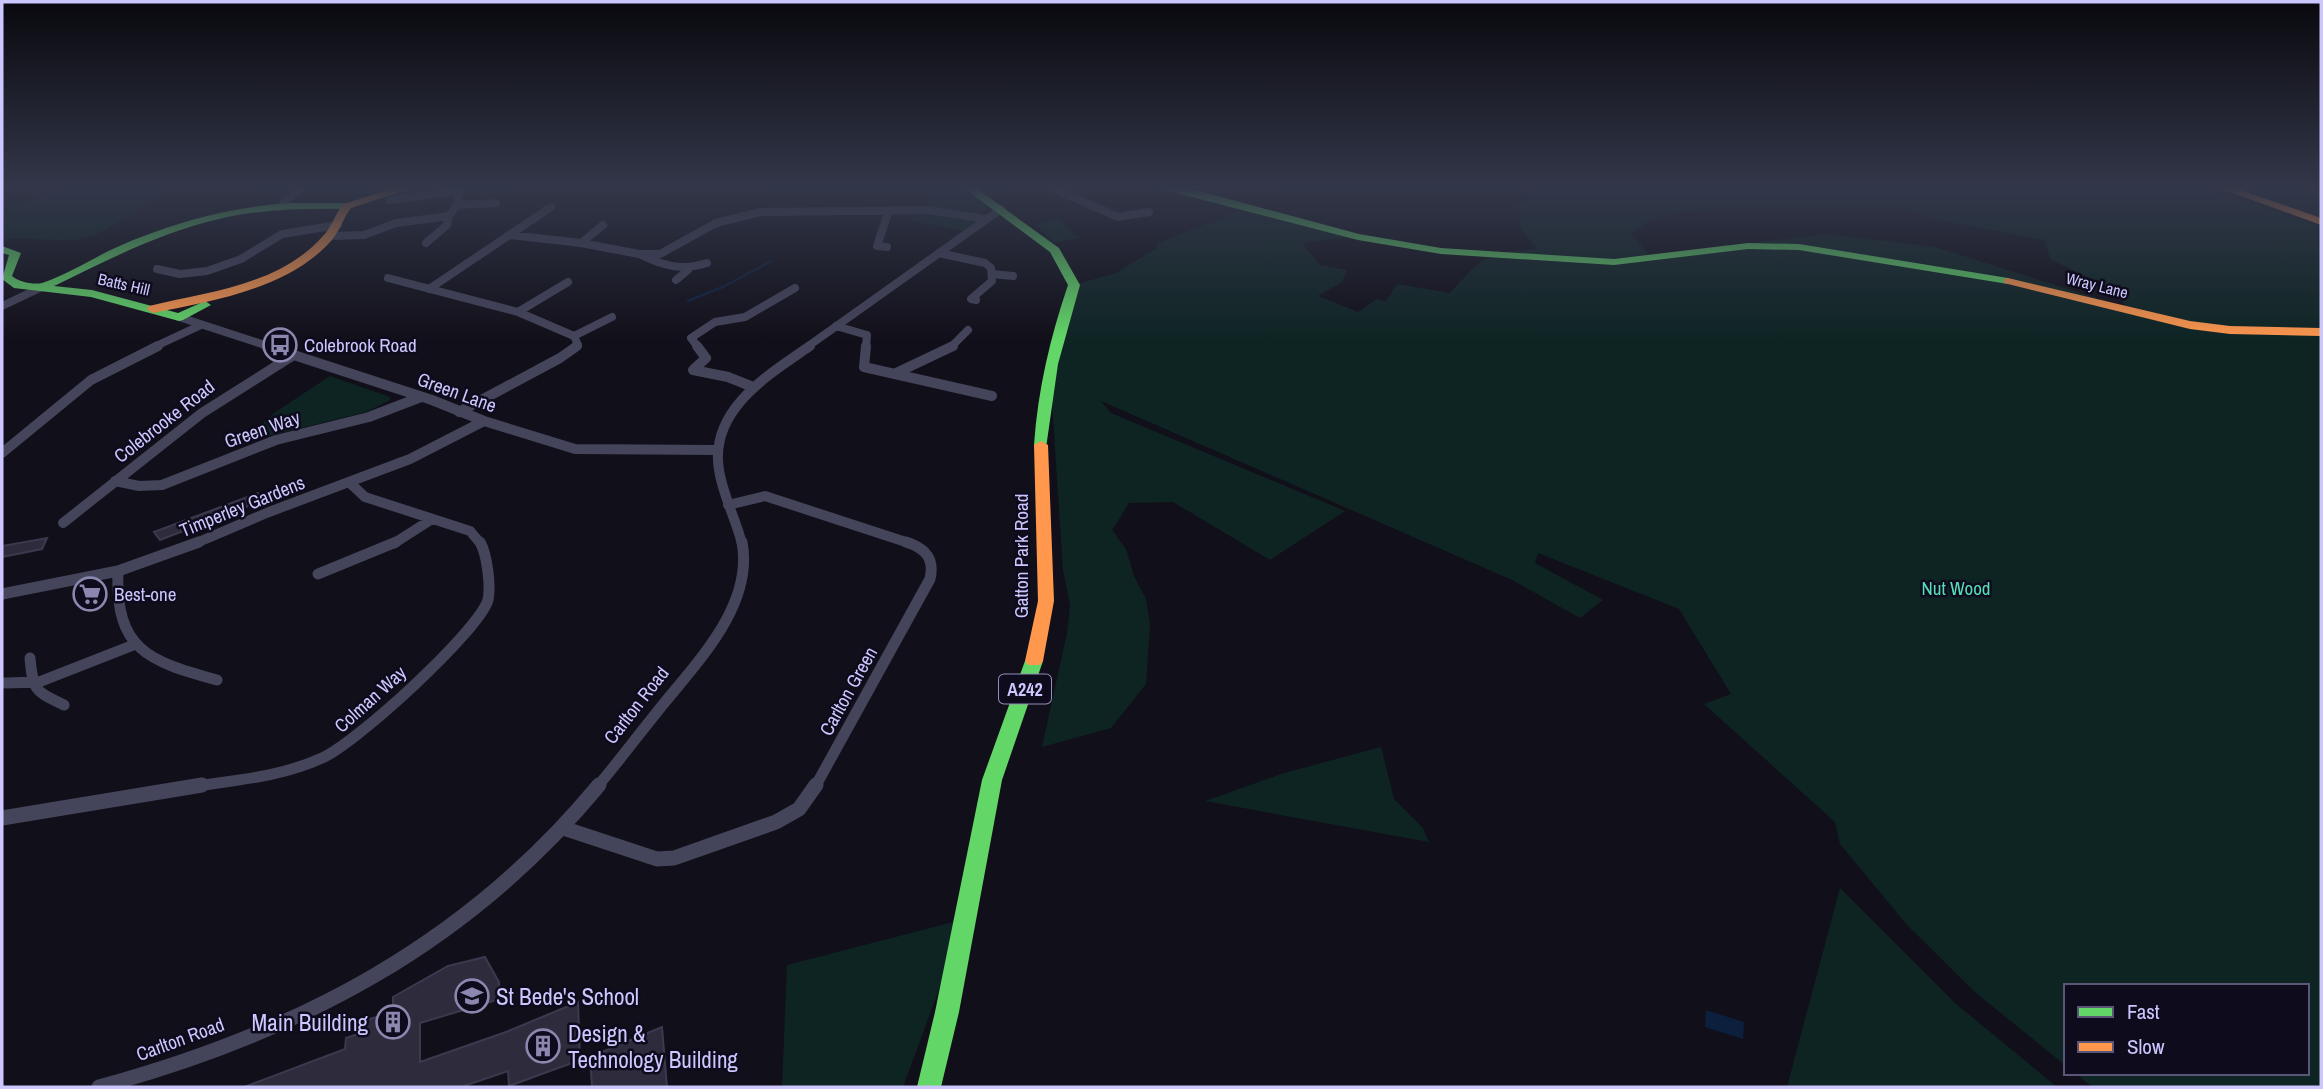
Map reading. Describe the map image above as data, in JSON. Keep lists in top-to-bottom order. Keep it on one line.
{"streets":{"street":["Batts Hill","Wray Lane","Green Lane","Colebrooke Road","Green Way","Timperley Gardens","Gatton Park Road","A242","Carlton Green","Colman Way","Carlton Road"]},"crossings":[["Batts Hill","Green Lane"],["Green Lane","Colebrooke Road"],["Green Lane","Green Way"],["Green Lane","Timperley Gardens"],["Green Lane","Carlton Road"],["Colebrooke Road","Green Way"],["Timperley Gardens","Colman Way"],["Carlton Green","Carlton Road"]],"parks":["Nut Wood"],"places":{"bus stop":["Colebrook Road"],"supermarket":["Best-one"],"school or university":["St Bede's School"],"building":["Main Building","Design & Technology Building"]},"legend":["Fast","Slow"]}
